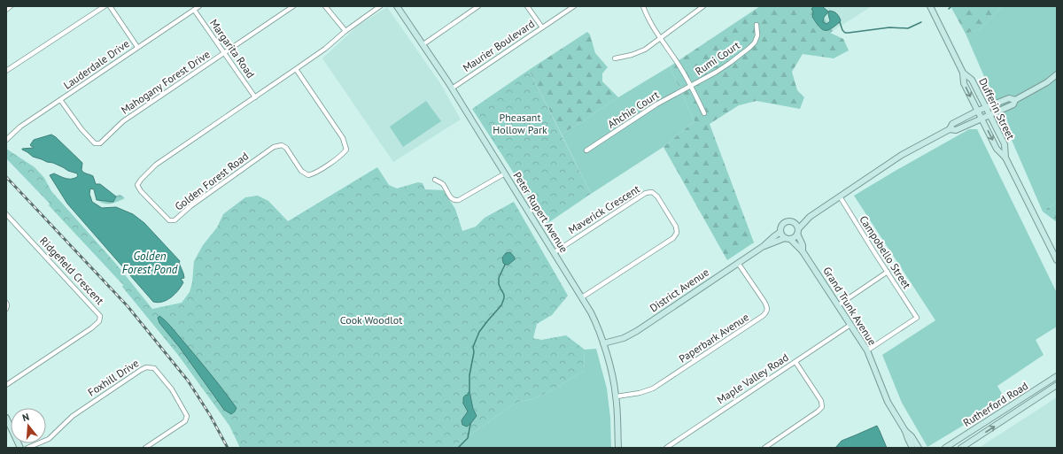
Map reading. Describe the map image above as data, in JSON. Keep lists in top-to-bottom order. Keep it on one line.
{"streets":{"street":["Maurier Boulevard","Margarita Road","Rumi Court","Lauderdale Drive","Mahogany Forest Drive","Dufferin Street","Ahchie Court","Golden Forest Road","Maverick Crescent","Peter Rupert Avenue","Campobello Street","Ridgefield Crescent","District Avenue","Grand Trunk Avenue","Paperbark Avenue","Foxhill Drive","Maple Valley Road","Rutherford Road"]},"crossings":[["Maurier Boulevard","Peter Rupert Avenue"],["Margarita Road","Lauderdale Drive"],["Margarita Road","Mahogany Forest Drive"],["Margarita Road","Golden Forest Road"],["Rumi Court","Ahchie Court"],["Lauderdale Drive","Mahogany Forest Drive"],["Maverick Crescent","Peter Rupert Avenue"],["Peter Rupert Avenue","District Avenue"],["Peter Rupert Avenue","Paperbark Avenue"],["Campobello Street","Grand Trunk Avenue"],["District Avenue","Grand Trunk Avenue"],["District Avenue","Paperbark Avenue"],["Grand Trunk Avenue","Maple Valley Road"]],"water":["Golden Forest Pond"],"parks":["Pheasant Hollow Park","Cook Woodlot"],"north":"top"}
